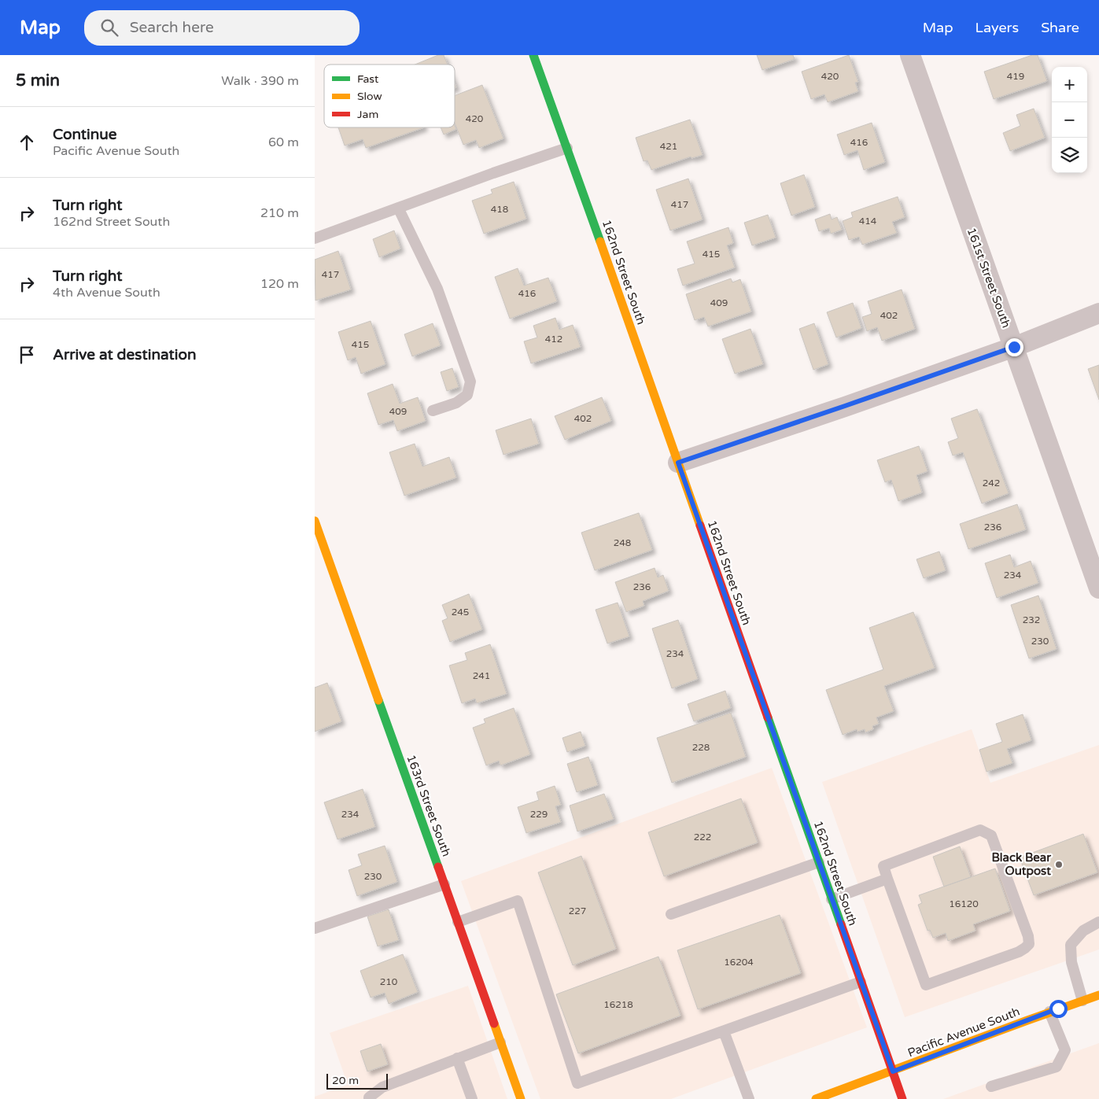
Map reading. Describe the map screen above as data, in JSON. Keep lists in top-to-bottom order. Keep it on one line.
{"streets":{"street":["162nd Street South","161st Street South","163rd Street South","Pacific Avenue South"]},"crossings":[["162nd Street South","Pacific Avenue South"]],"places":["Black Bear Outpost"],"house_numbers":["420","419","420","416","421","417","418","414","415","417","416","409","402","412","415","409","402","242","236","248","234","236","245","232","230","234","241","228","234","229","222","230","16120","227","16204","210","16218"],"legend":["Fast","Slow","Jam"],"scale_bar":"20 m","page":{"header":"Map","search":"Search here","nav":["Map","Layers","Share"],"heading":["5 min","Walk · 390 m"],"map_buttons":["+","−"],"list":[["Continue","Pacific Avenue South","60 m"],["Turn right","162nd Street South","210 m"],["Turn right","4th Avenue South","120 m"],"Arrive at destination"],"scale":"20 m"}}
